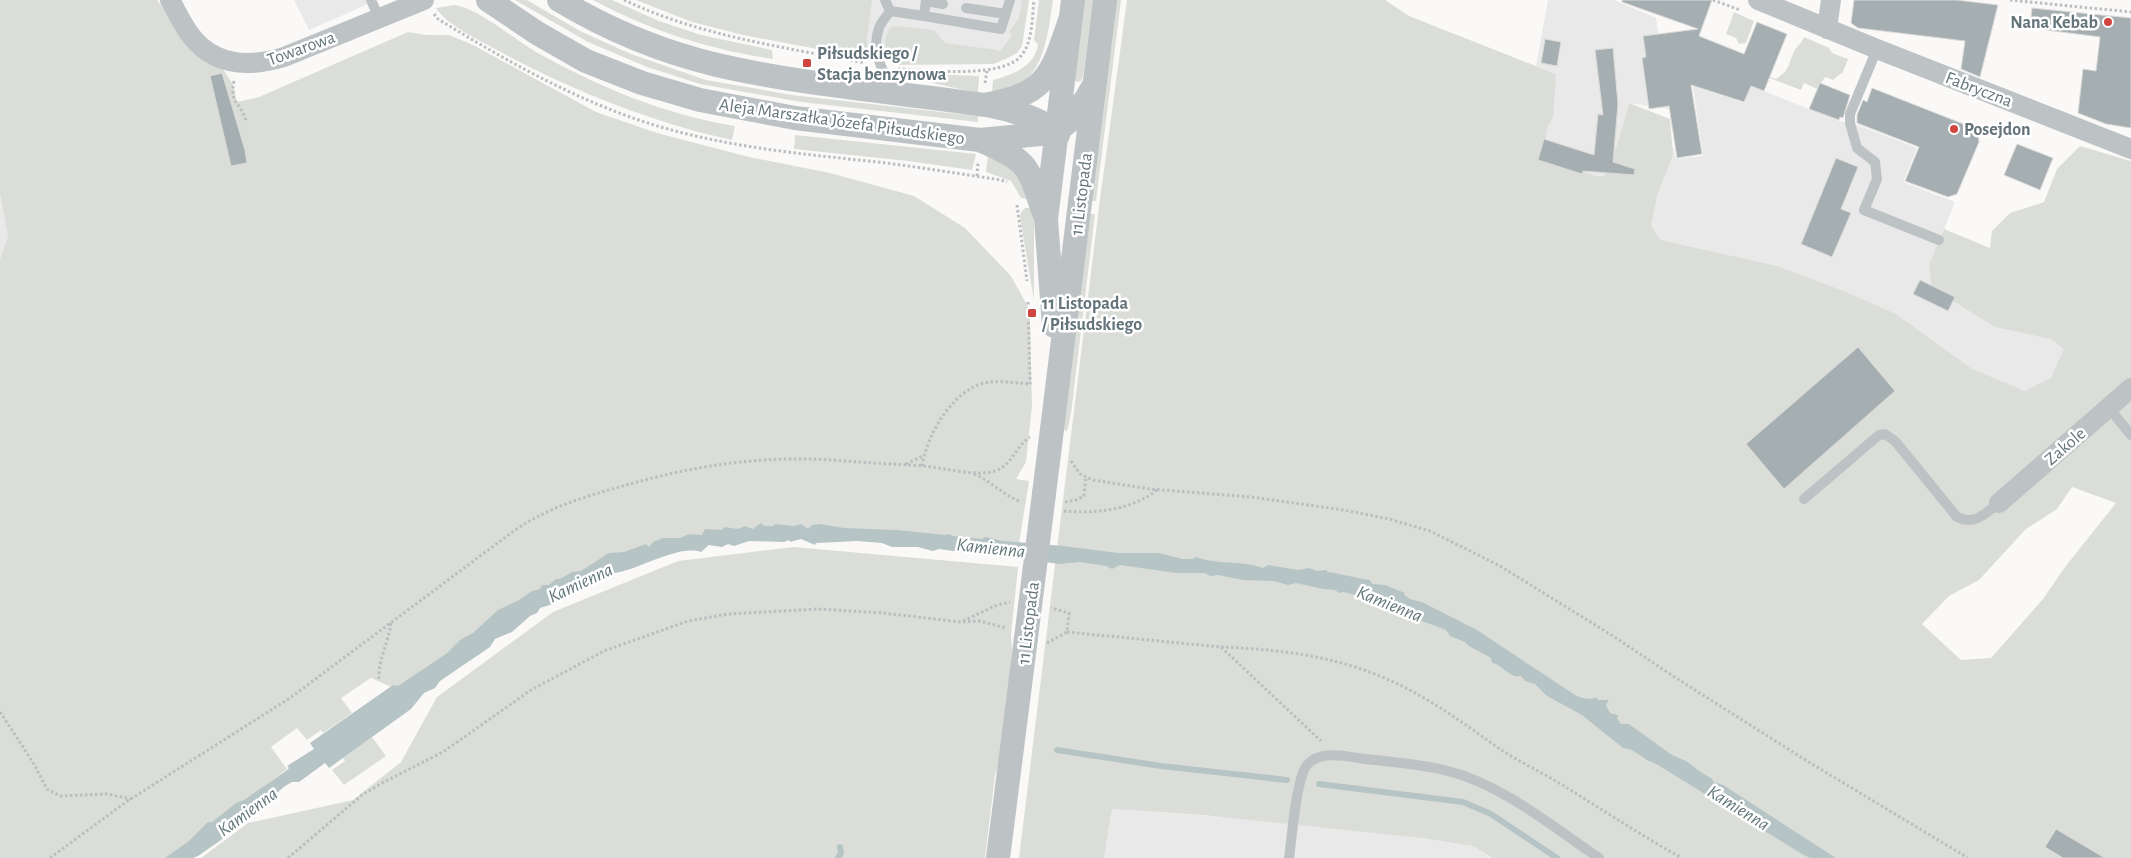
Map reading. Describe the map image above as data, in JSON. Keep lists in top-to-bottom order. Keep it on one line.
{"streets":{"street":["Towarowa","Fabryczna","Aleja Marszałka Józefa Piłsudskiego","11 Listopada","Zakole"]},"crossings":[["Aleja Marszałka Józefa Piłsudskiego","11 Listopada"]],"water":["Kamienna"],"places":{"other":["Nana Kebab","Posejdon"],"transit":["Piłsudskiego / Stacja benzynowa","11 Listopada / Piłsudskiego"]}}
